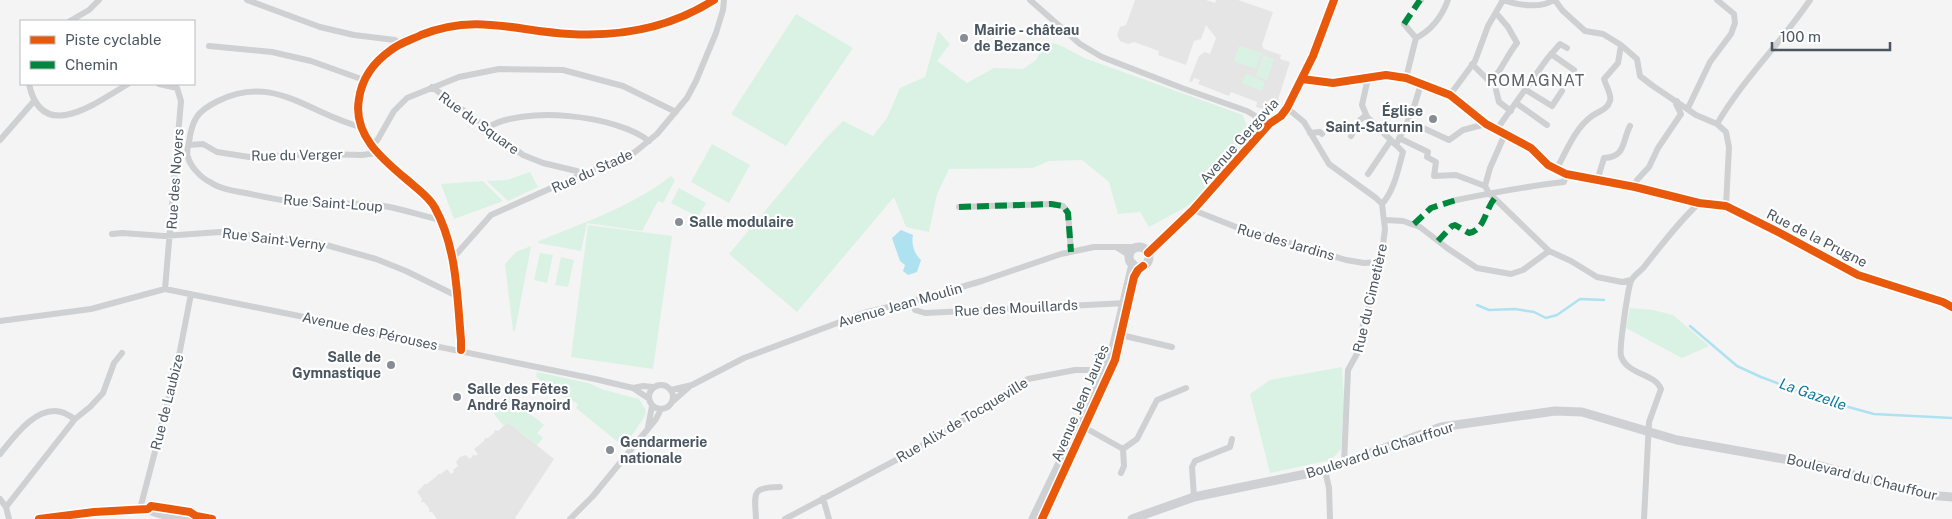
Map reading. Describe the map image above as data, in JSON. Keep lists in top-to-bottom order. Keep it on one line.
{"streets":{"main road":["Avenue Gergovia","Avenue Jean Jaurès","Boulevard du Chauffour"],"street":["Rue du Square","Rue du Verger","Rue du Stade","Rue des Noyers","Rue Saint-Loup","Rue de la Prugne","Rue Saint-Verny","Rue des Jardins","Rue du Cimetière","Avenue Jean Moulin","Rue des Mouillards","Avenue des Pérouses","Rue de Laubize","Rue Alix de Tocqueville"]},"crossings":[["Rue du Square","Rue du Stade"],["Avenue Gergovia","Rue de la Prugne"],["Avenue Gergovia","Rue des Jardins"],["Avenue Gergovia","Avenue Jean Moulin"],["Avenue Gergovia","Avenue Jean Jaurès"],["Rue des Noyers","Rue Saint-Verny"],["Rue des Noyers","Avenue des Pérouses"],["Rue des Jardins","Rue du Cimetière"],["Rue du Cimetière","Boulevard du Chauffour"],["Avenue Jean Moulin","Rue des Mouillards"],["Avenue Jean Moulin","Avenue des Pérouses"],["Avenue Jean Moulin","Avenue Jean Jaurès"],["Rue des Mouillards","Avenue Jean Jaurès"],["Avenue des Pérouses","Rue de Laubize"],["Avenue Jean Jaurès","Rue Alix de Tocqueville"]],"districts":["ROMAGNAT"],"water":["La Gazelle"],"places":["Mairie - château de Bezance","Église Saint-Saturnin","Salle modulaire","Salle de Gymnastique","Salle des Fêtes André Raynoird","Gendarmerie nationale"],"legend":["Piste cyclable","Chemin"],"scale_bar":"100 m"}
